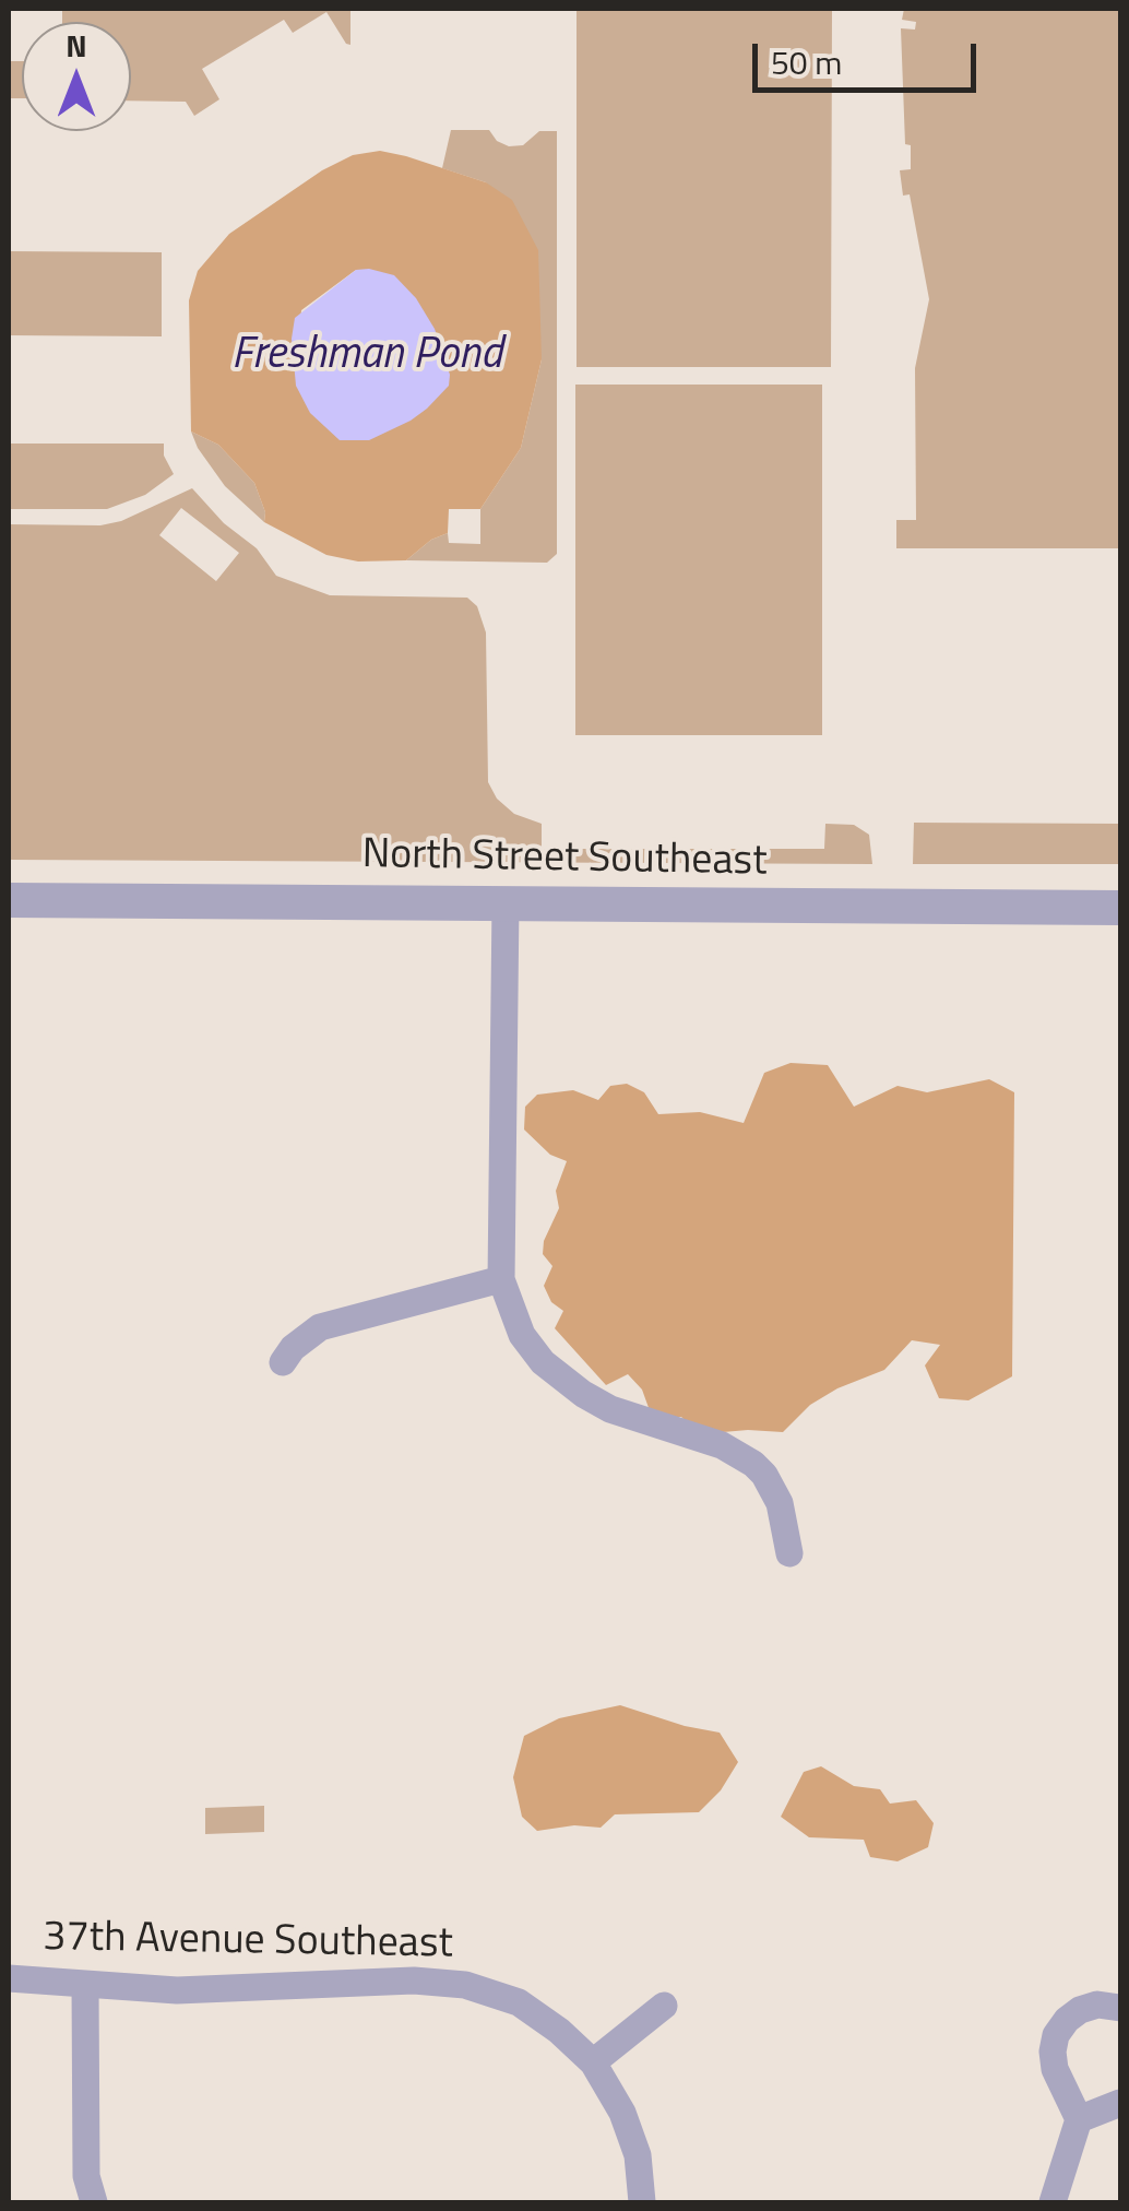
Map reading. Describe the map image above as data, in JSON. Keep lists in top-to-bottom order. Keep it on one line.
{"streets":{"street":["North Street Southeast","37th Avenue Southeast"]},"water":["Freshman Pond"],"scale_bar":"50 m","north":"top"}
